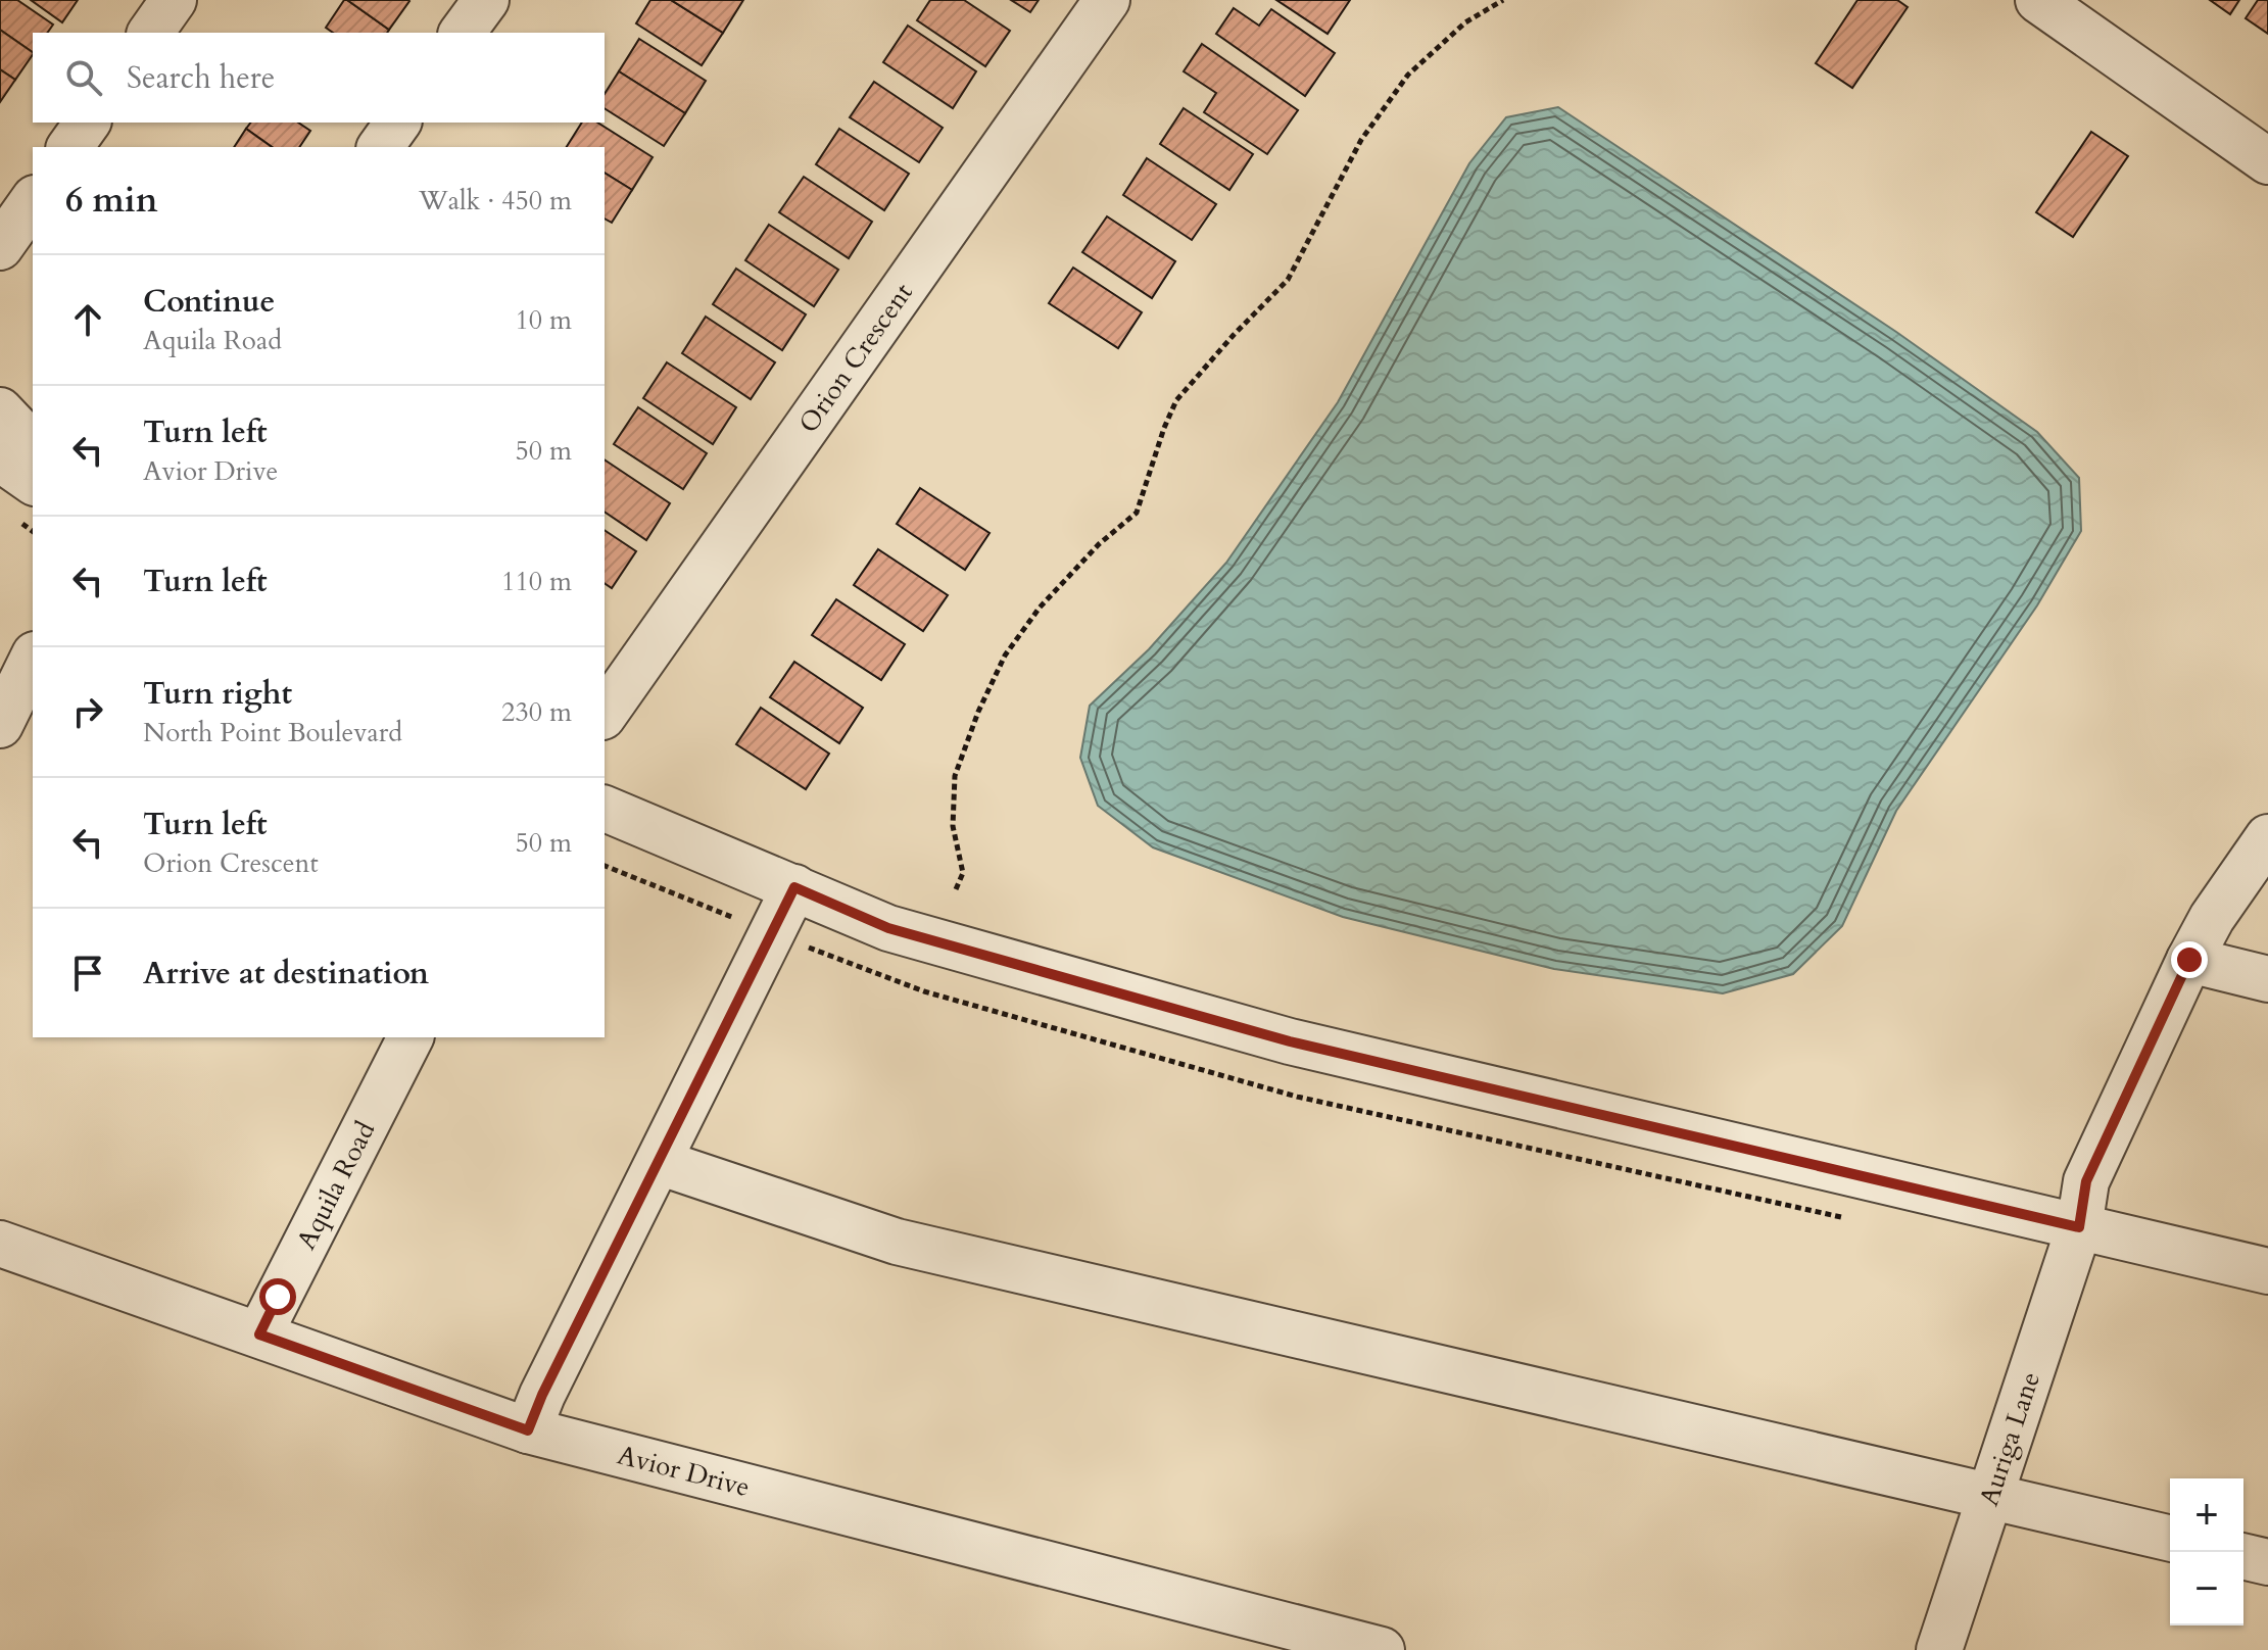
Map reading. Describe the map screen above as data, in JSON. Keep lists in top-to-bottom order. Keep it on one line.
{"streets":{"street":["Orion Crescent","Aquila Road","Auriga Lane","Avior Drive"]},"crossings":[["Aquila Road","Avior Drive"]],"page":{"search":"Search here","heading":["6 min","Walk · 450 m"],"list":[["Continue","Aquila Road","10 m"],["Turn left","Avior Drive","50 m"],["Turn left","110 m"],["Turn right","North Point Boulevard","230 m"],["Turn left","Orion Crescent","50 m"],"Arrive at destination"],"map_buttons":["+","−"]}}
